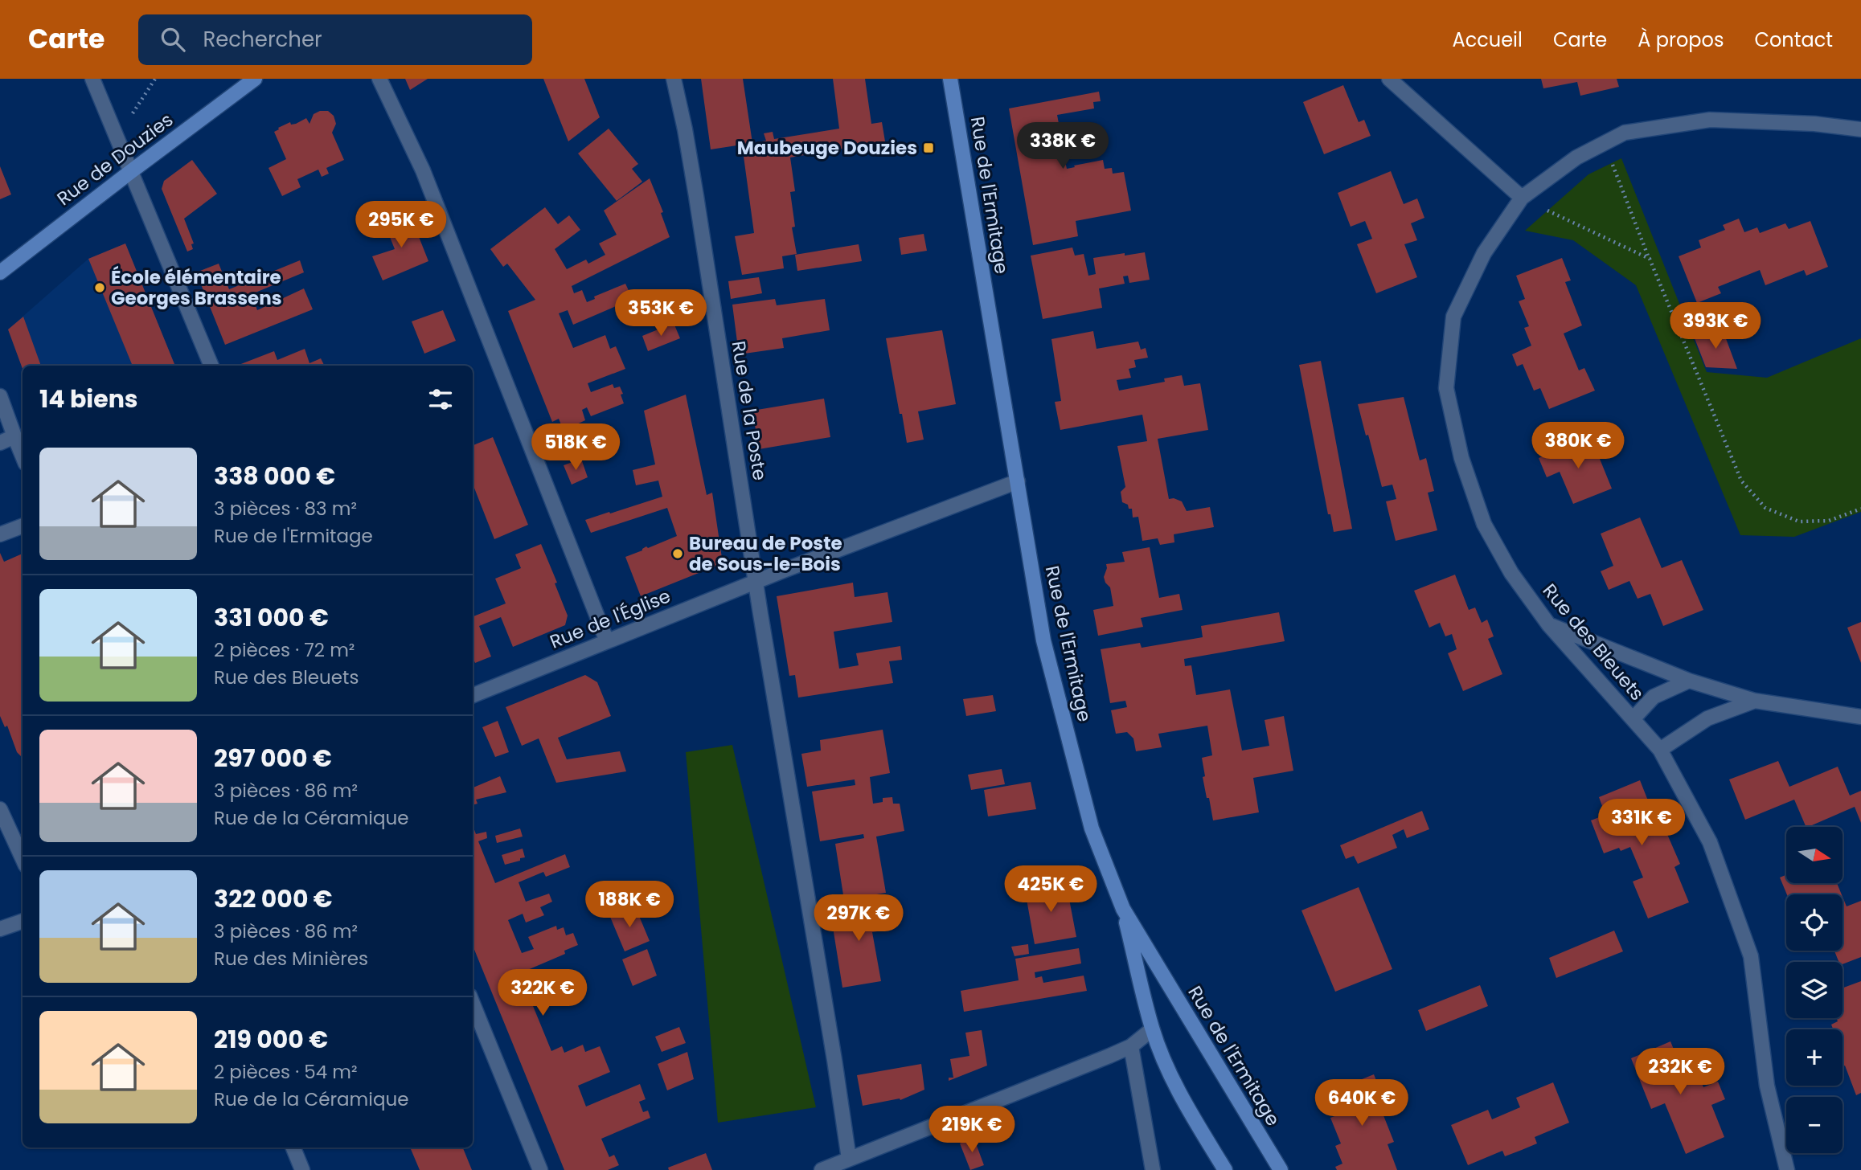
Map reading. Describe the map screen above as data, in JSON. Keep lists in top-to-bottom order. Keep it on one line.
{"streets":{"main road":["Rue de Douzies","Rue de l'Ermitage"],"street":["Rue de la Poste","Rue de l'Église","Rue des Bleuets"]},"crossings":[["Rue de l'Ermitage","Rue de l'Église"],["Rue de la Poste","Rue de l'Église"]],"places":{"transit":["Maubeuge Douzies"],"other":["École élémentaire Georges Brassens","Bureau de Poste de Sous-le-Bois"]},"north":"right","page":{"header":"Carte","search":"Rechercher","nav":["Accueil","Carte","À propos","Contact"],"price":["338K €","295K €","353K €","393K €","380K €","518K €","331K €","425K €","188K €","297K €","322K €","232K €","640K €","219K €"],"heading":"14 biens","list":[{"name":"338 000 €","note":"3 pièces · 83 m² · Rue de l'Ermitage"},{"name":"331 000 €","note":"2 pièces · 72 m² · Rue des Bleuets"},{"name":"297 000 €","note":"3 pièces · 86 m² · Rue de la Céramique"},{"name":"322 000 €","note":"3 pièces · 86 m² · Rue des Minières"},{"name":"219 000 €","note":"2 pièces · 54 m² · Rue de la Céramique"}],"map_buttons":["+","−"]}}
